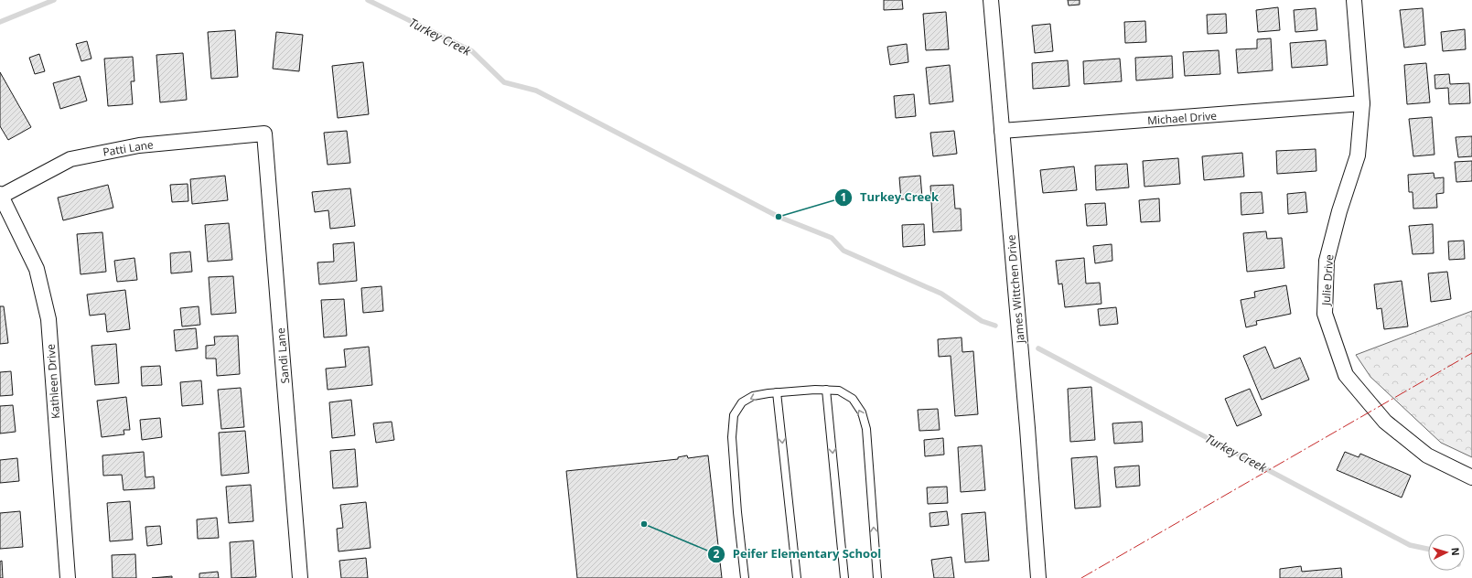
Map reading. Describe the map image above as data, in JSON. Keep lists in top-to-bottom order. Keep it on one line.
{"streets":{"street":["Michael Drive","Patti Lane","Julie Drive","James Wittchen Drive","Sandi Lane","Kathleen Drive"]},"crossings":[["Michael Drive","Julie Drive"],["Michael Drive","James Wittchen Drive"],["Patti Lane","Sandi Lane"],["Patti Lane","Kathleen Drive"]],"water":["Turkey Creek"],"places":["Turkey Creek","Peifer Elementary School"],"north":"right"}
